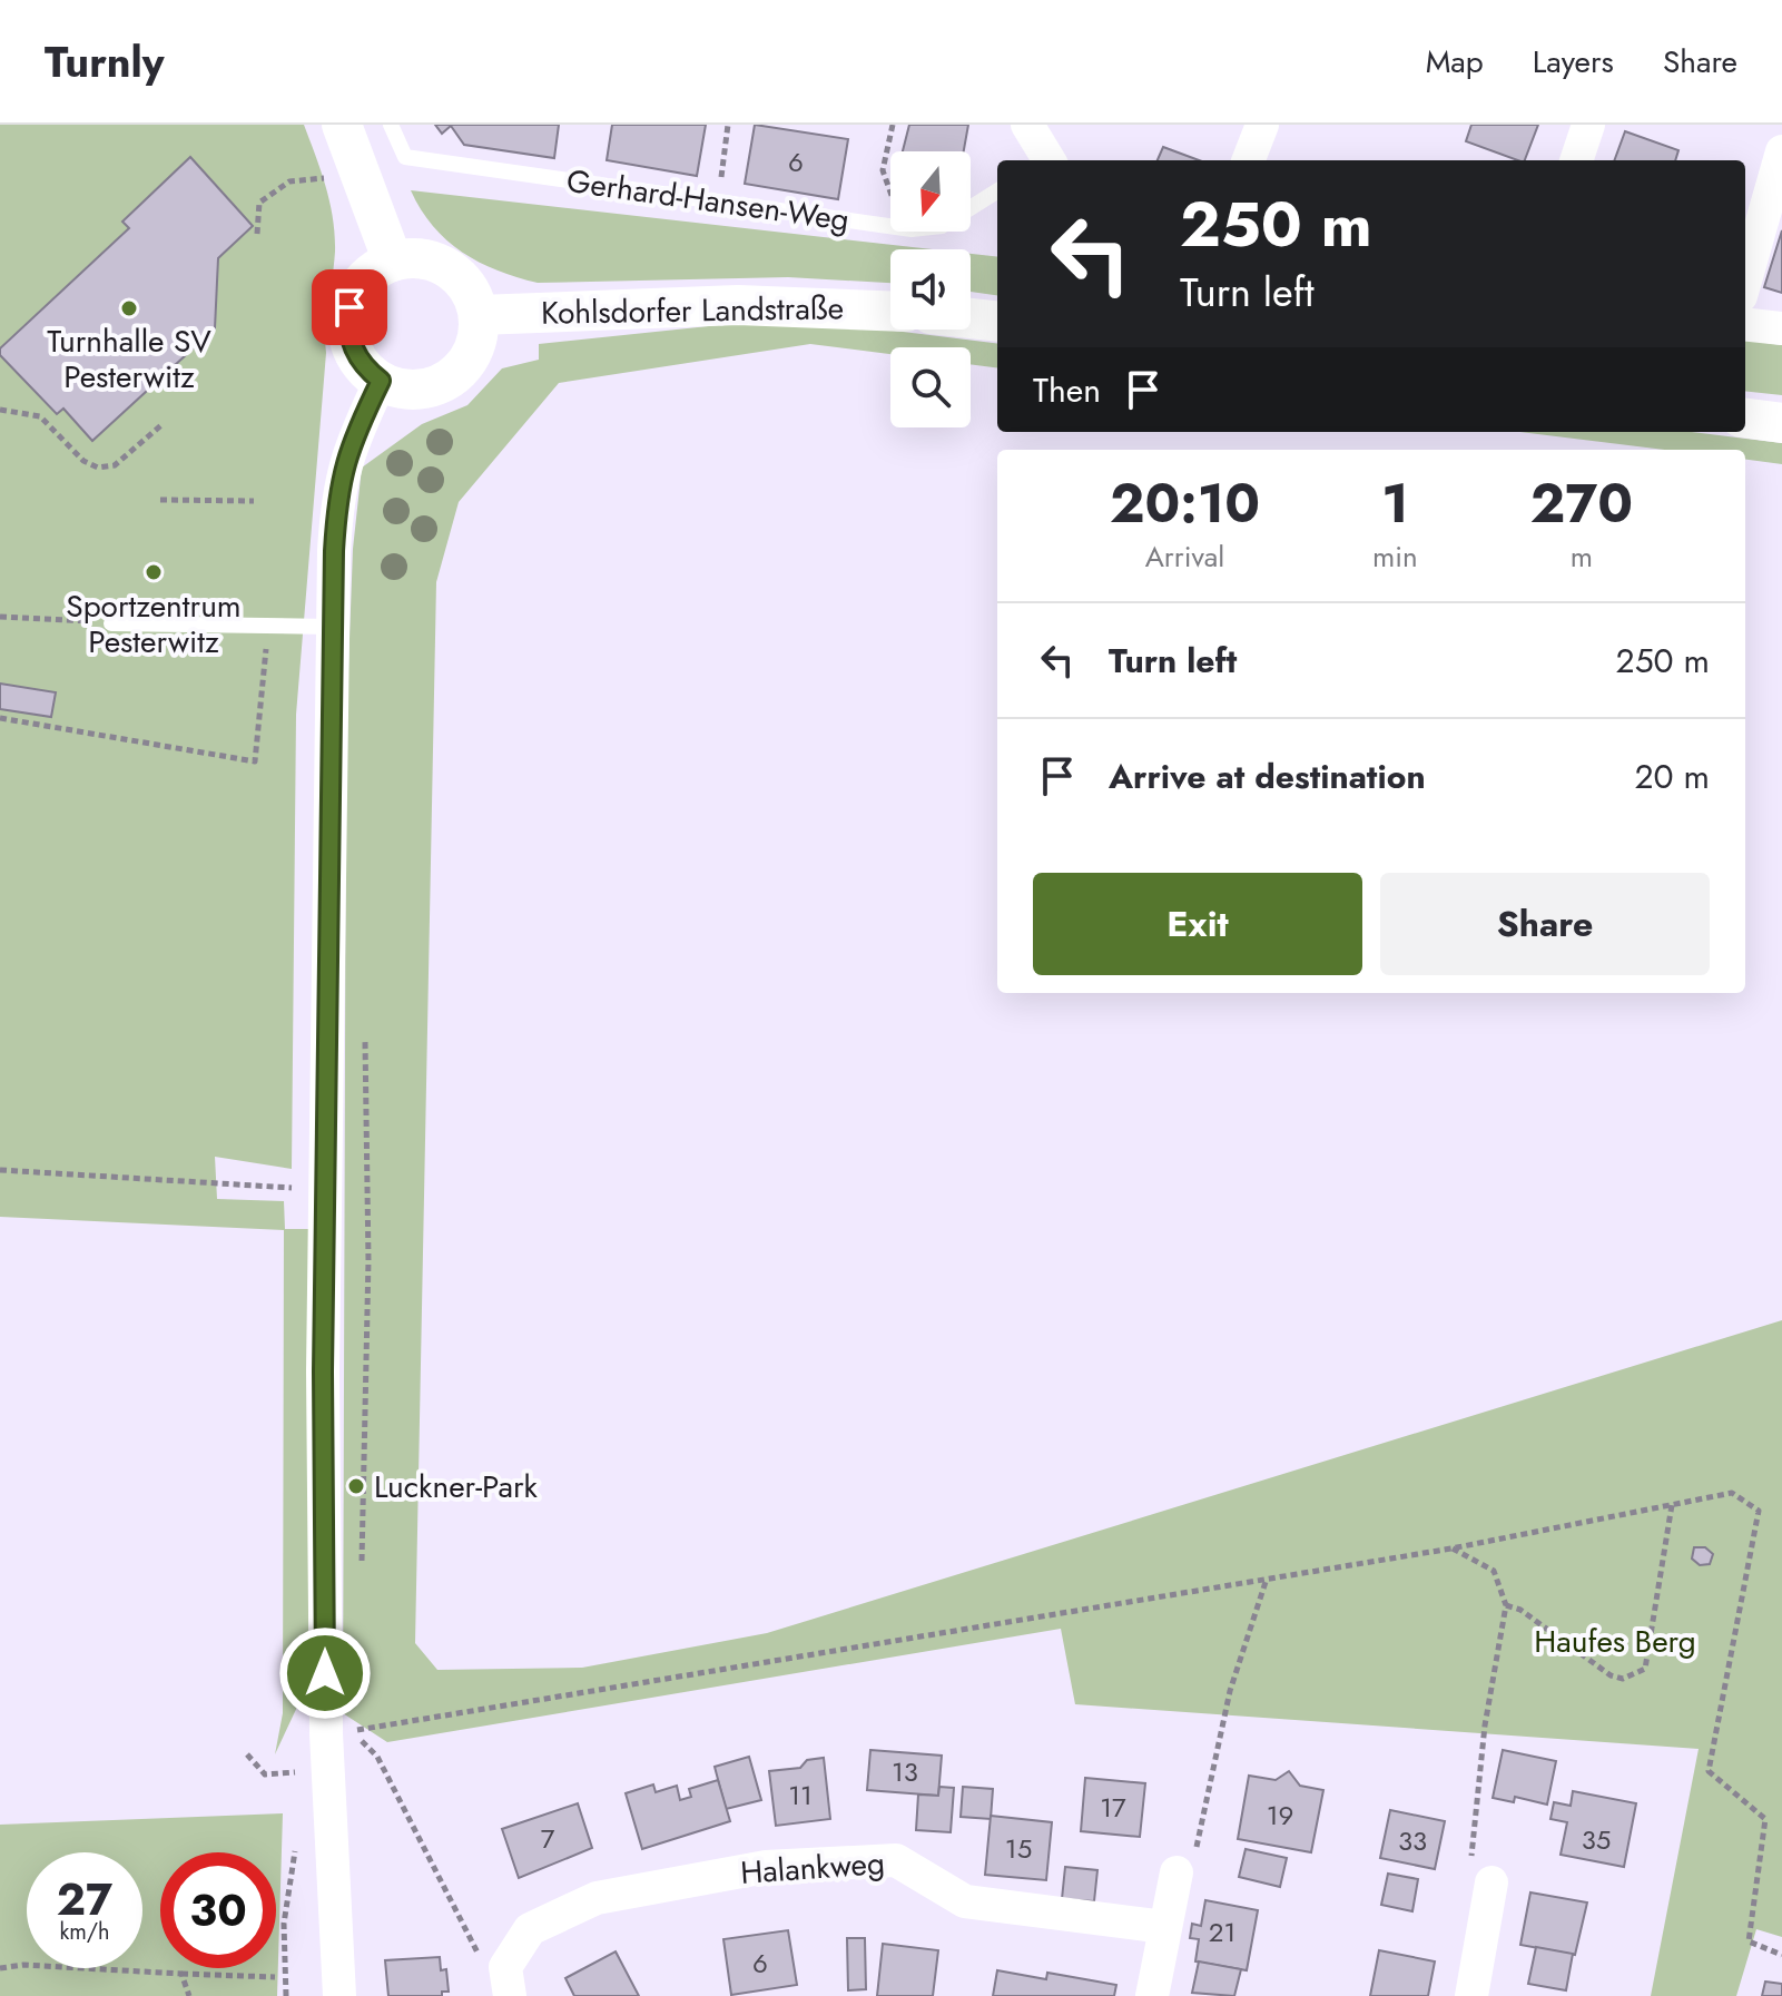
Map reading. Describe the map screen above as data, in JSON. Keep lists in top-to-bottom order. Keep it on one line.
{"streets":{"street":["Kohlsdorfer Landstraße","Halankweg"],"lane":["Gerhard-Hansen-Weg"]},"parks":["Haufes Berg"],"places":["Turnhalle SV Pesterwitz","Sportzentrum Pesterwitz","Luckner-Park"],"house_numbers":["6","13","11","17","19","7","35","33","15","21","6"],"north":"bottom","page":{"header":"Turnly","nav":["Map","Layers","Share"],"turn":["250 m","Turn left"],"then":"Then","eta":["20:10","Arrival","1","min","270","m"],"list":[{"name":"Turn left","value":"250 m"},{"name":"Arrive at destination","value":"20 m"}],"buttons":["Exit","Share"],"speed":"27 km/h","limit":"30"}}
